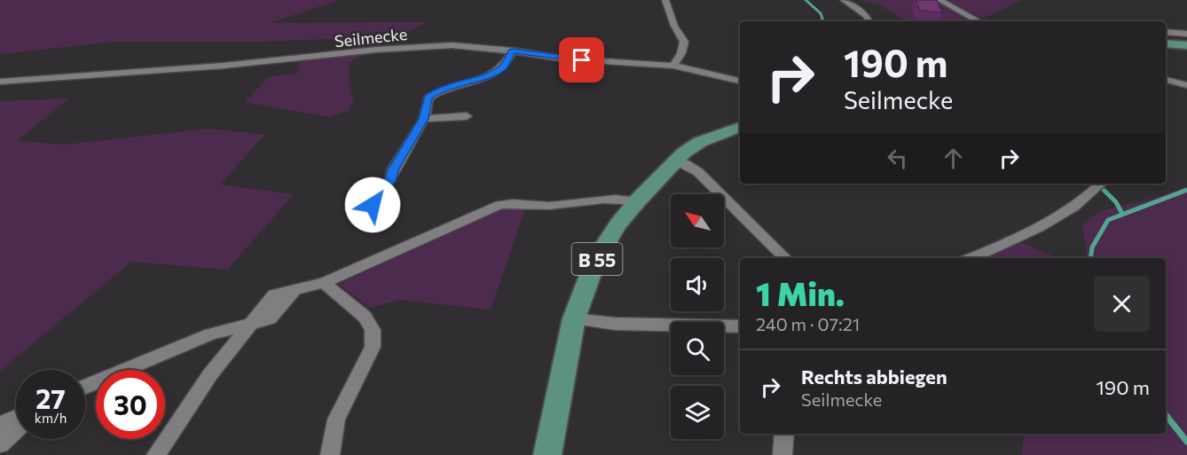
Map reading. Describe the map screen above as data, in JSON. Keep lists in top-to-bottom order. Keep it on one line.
{"streets":{"main road":["B 55"],"street":["Seilmecke"]},"north":"top left","page":{"turn":["190 m","Seilmecke"],"heading":["1 Min.","240 m · 07:21"],"list":[{"name":"Rechts abbiegen","note":"Seilmecke","value":"190 m"}],"speed":"27 km/h","limit":"30"}}
